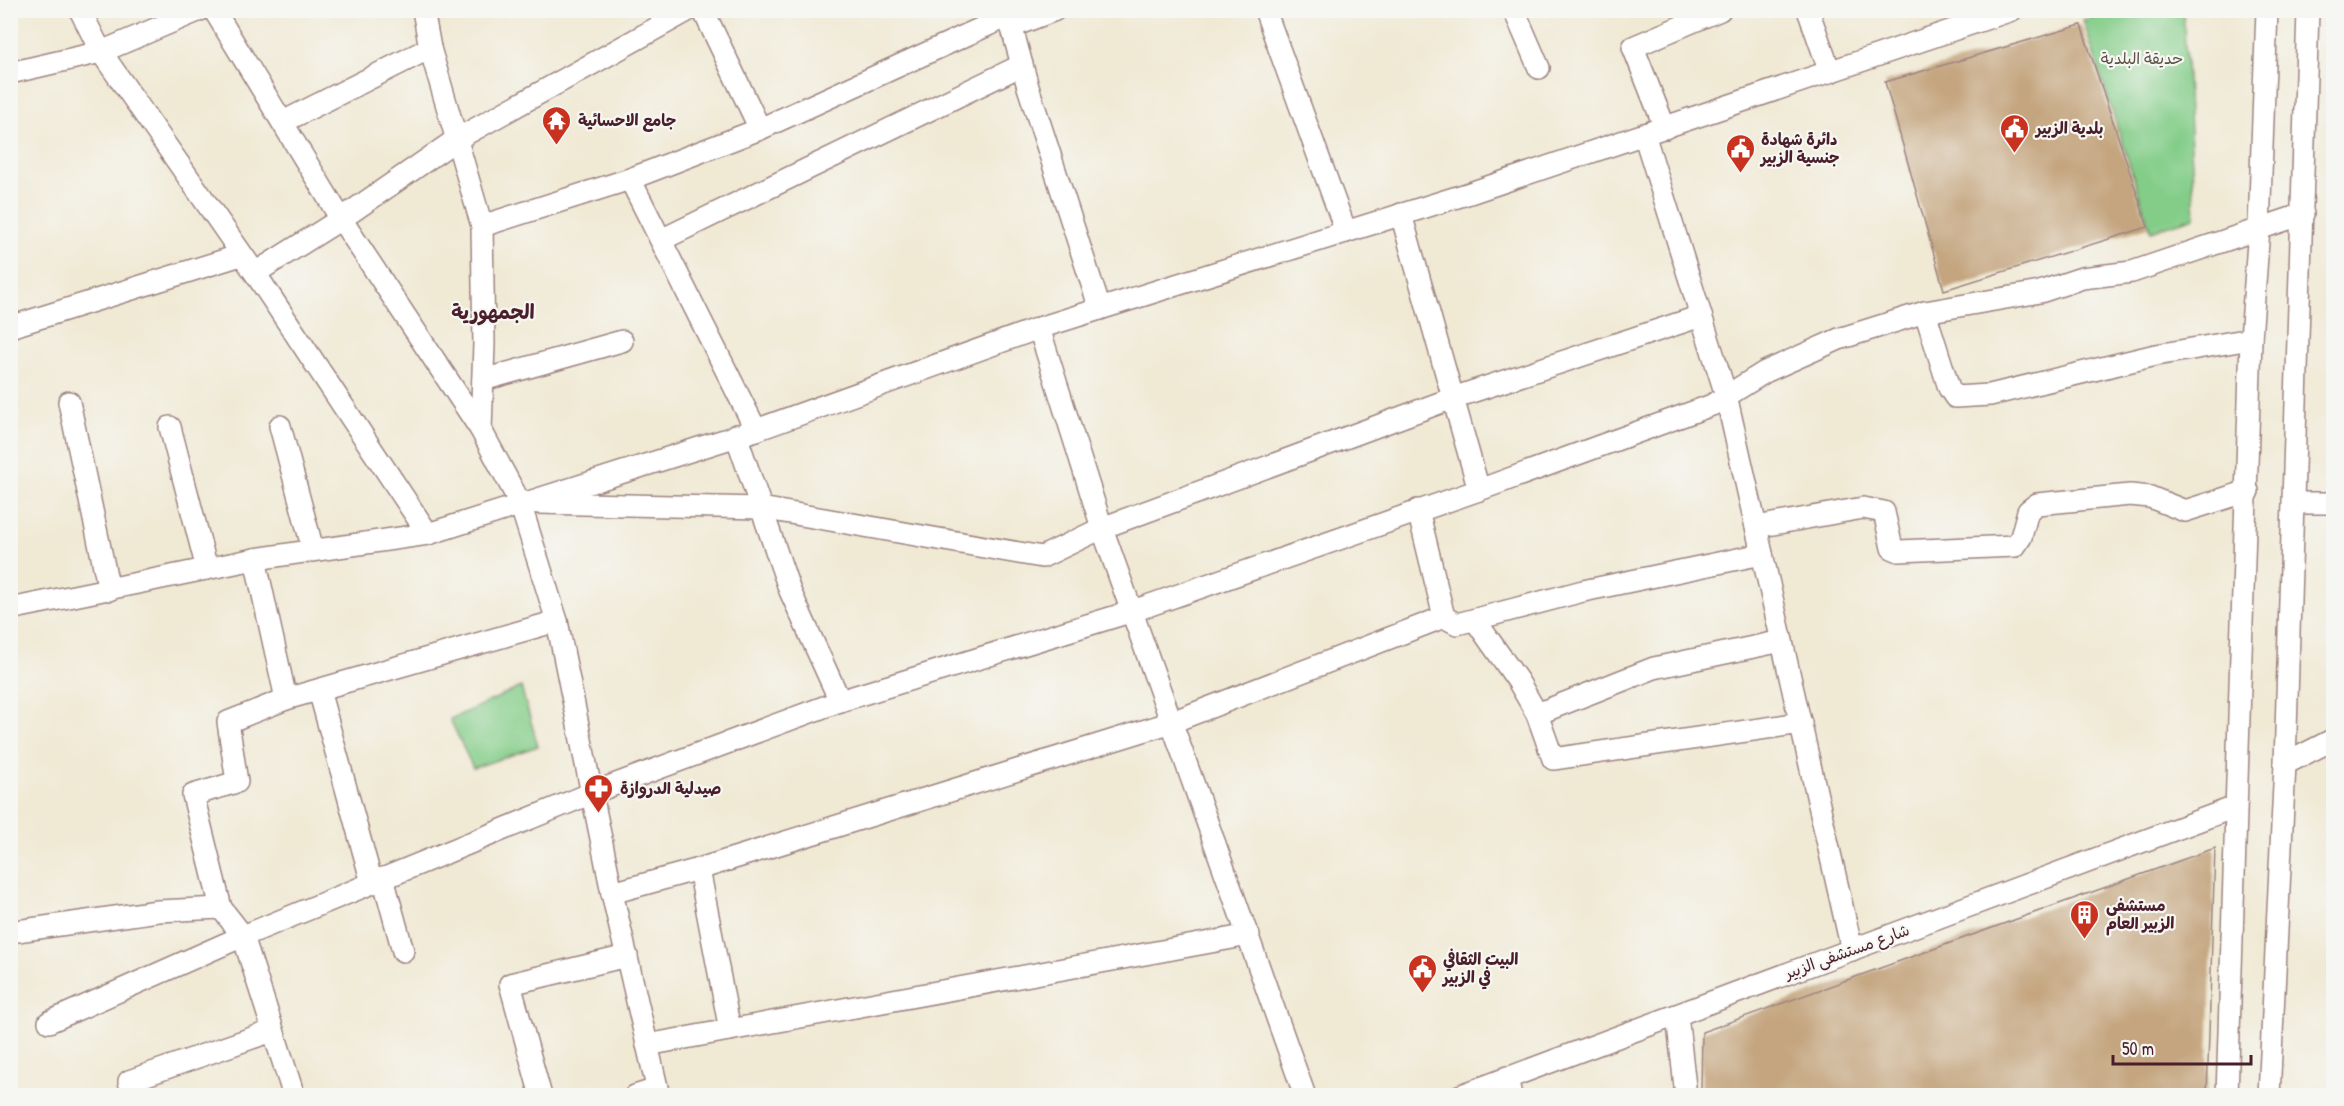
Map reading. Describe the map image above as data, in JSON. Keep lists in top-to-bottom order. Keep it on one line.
{"streets":{"street":["شارع مستشفى الزبير"]},"districts":["الجمهورية"],"parks":["حديقة البلدية"],"places":{"temple":["جامع الاحسائية"],"public building":["بلدية الزبير","دائرة شهادة جنسية الزبير","البيت الثقافي في الزبير"],"pharmacy":["صيدلية الدروازة"],"building":["مستشفى الزبير العام"]},"scale_bar":"50 m"}
